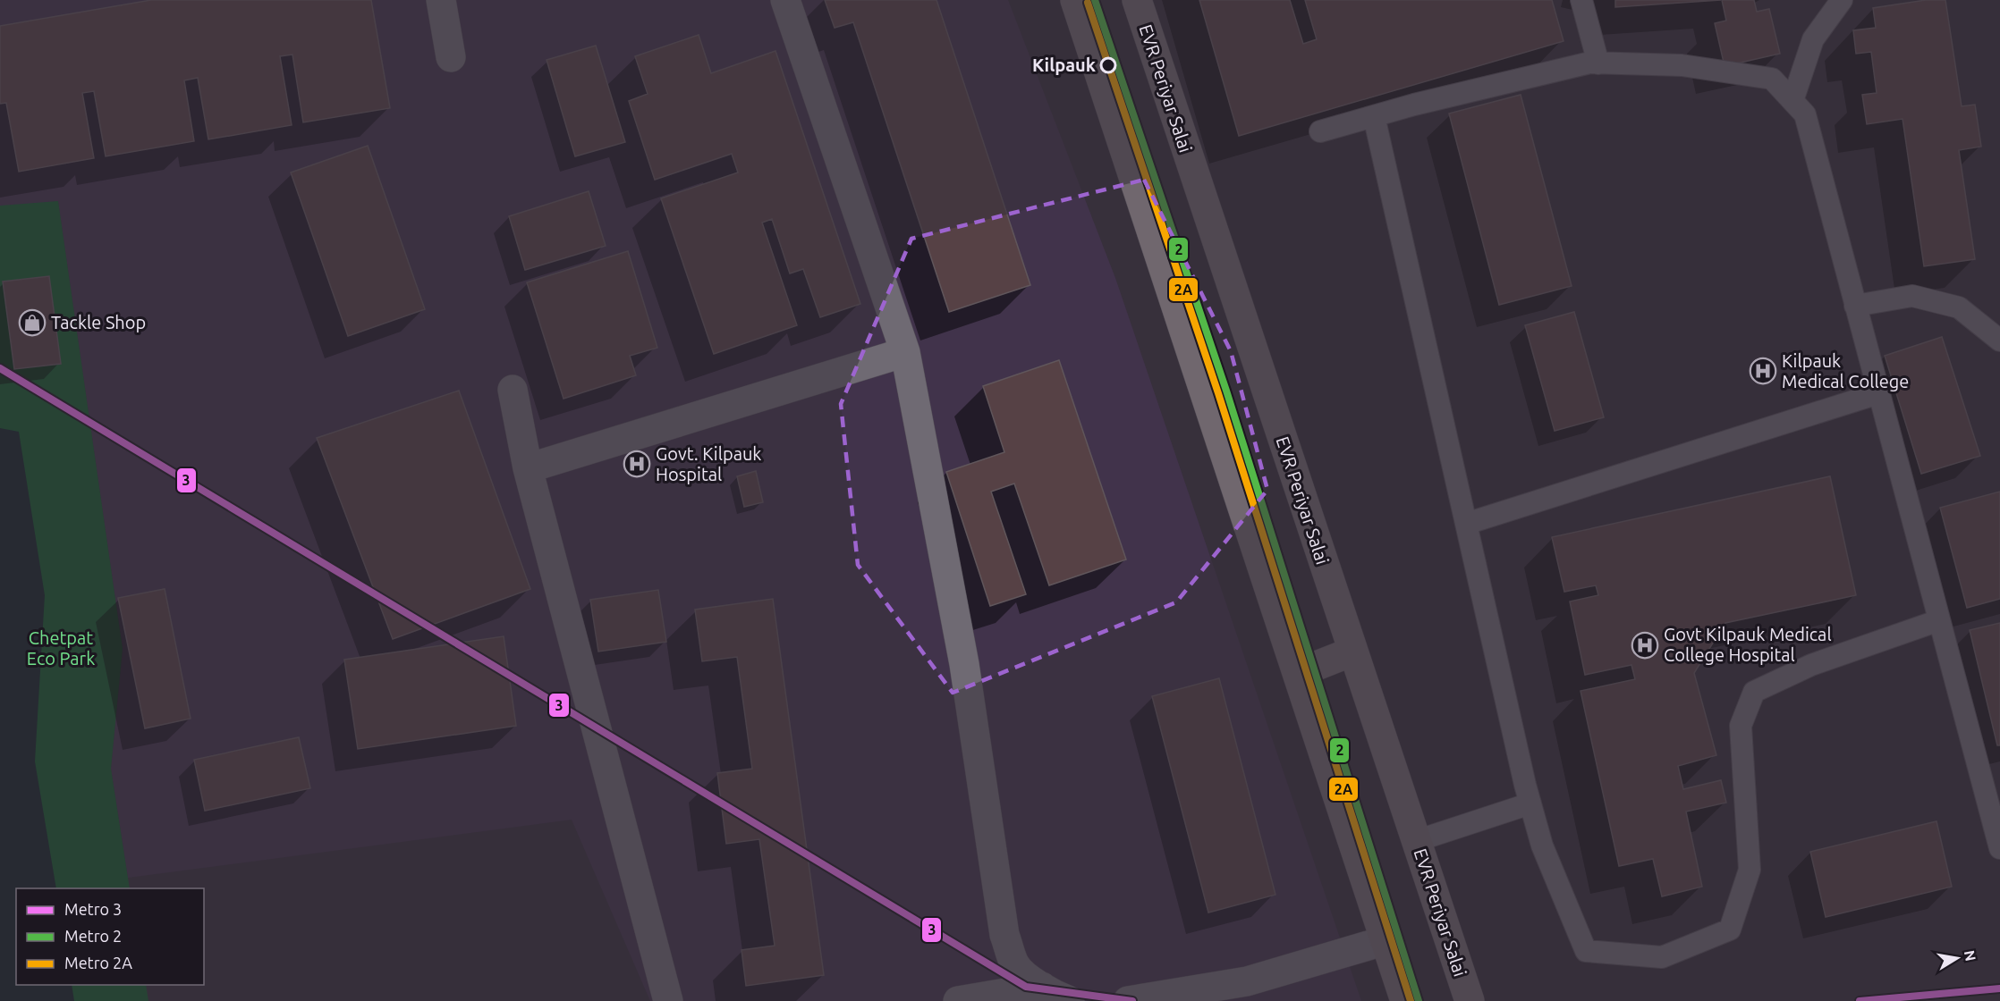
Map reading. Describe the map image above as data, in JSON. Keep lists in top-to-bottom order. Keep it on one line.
{"streets":{"main road":["EVR Periyar Salai"]},"parks":["Chetpat Eco Park"],"places":{"other":["Kilpauk"],"shop":["Tackle Shop"],"hospital":["Kilpauk Medical College","Govt. Kilpauk Hospital","Govt Kilpauk Medical College Hospital"]},"lines":["metro line 2","metro line 2A","metro line 3"],"legend":["Metro 3","Metro 2","Metro 2A"],"north":"right"}
